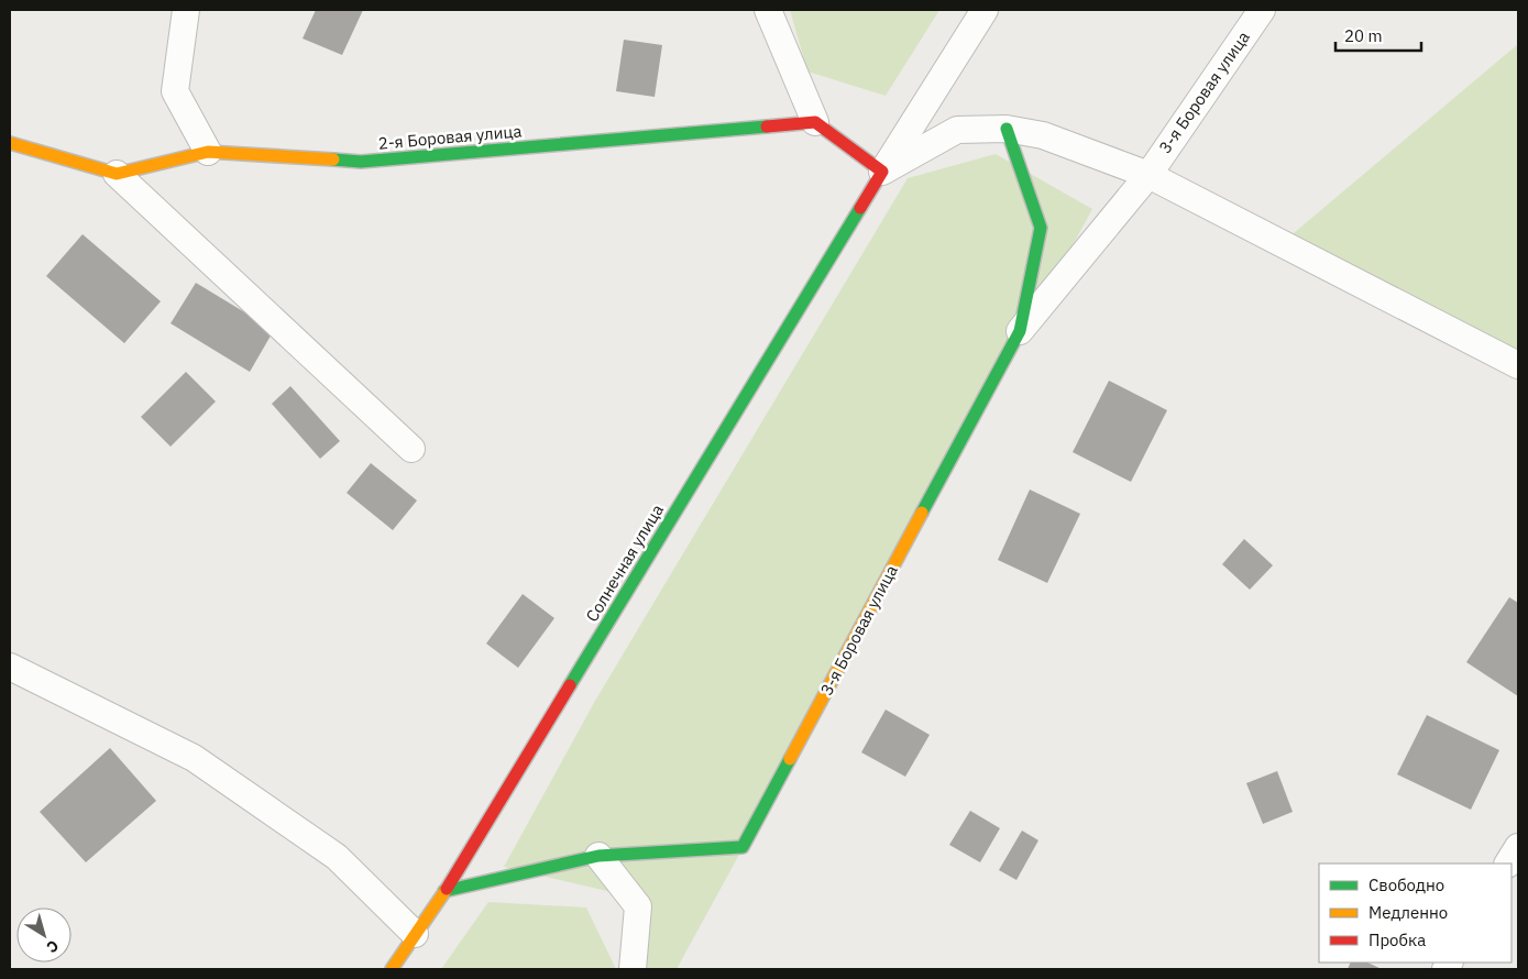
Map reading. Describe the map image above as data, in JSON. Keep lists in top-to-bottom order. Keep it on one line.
{"streets":{"street":["3-я Боровая улица","2-я Боровая улица","Солнечная улица"]},"crossings":[["3-я Боровая улица","Солнечная улица"]],"legend":["Свободно","Медленно","Пробка"],"scale_bar":"20 m","north":"bottom right"}
